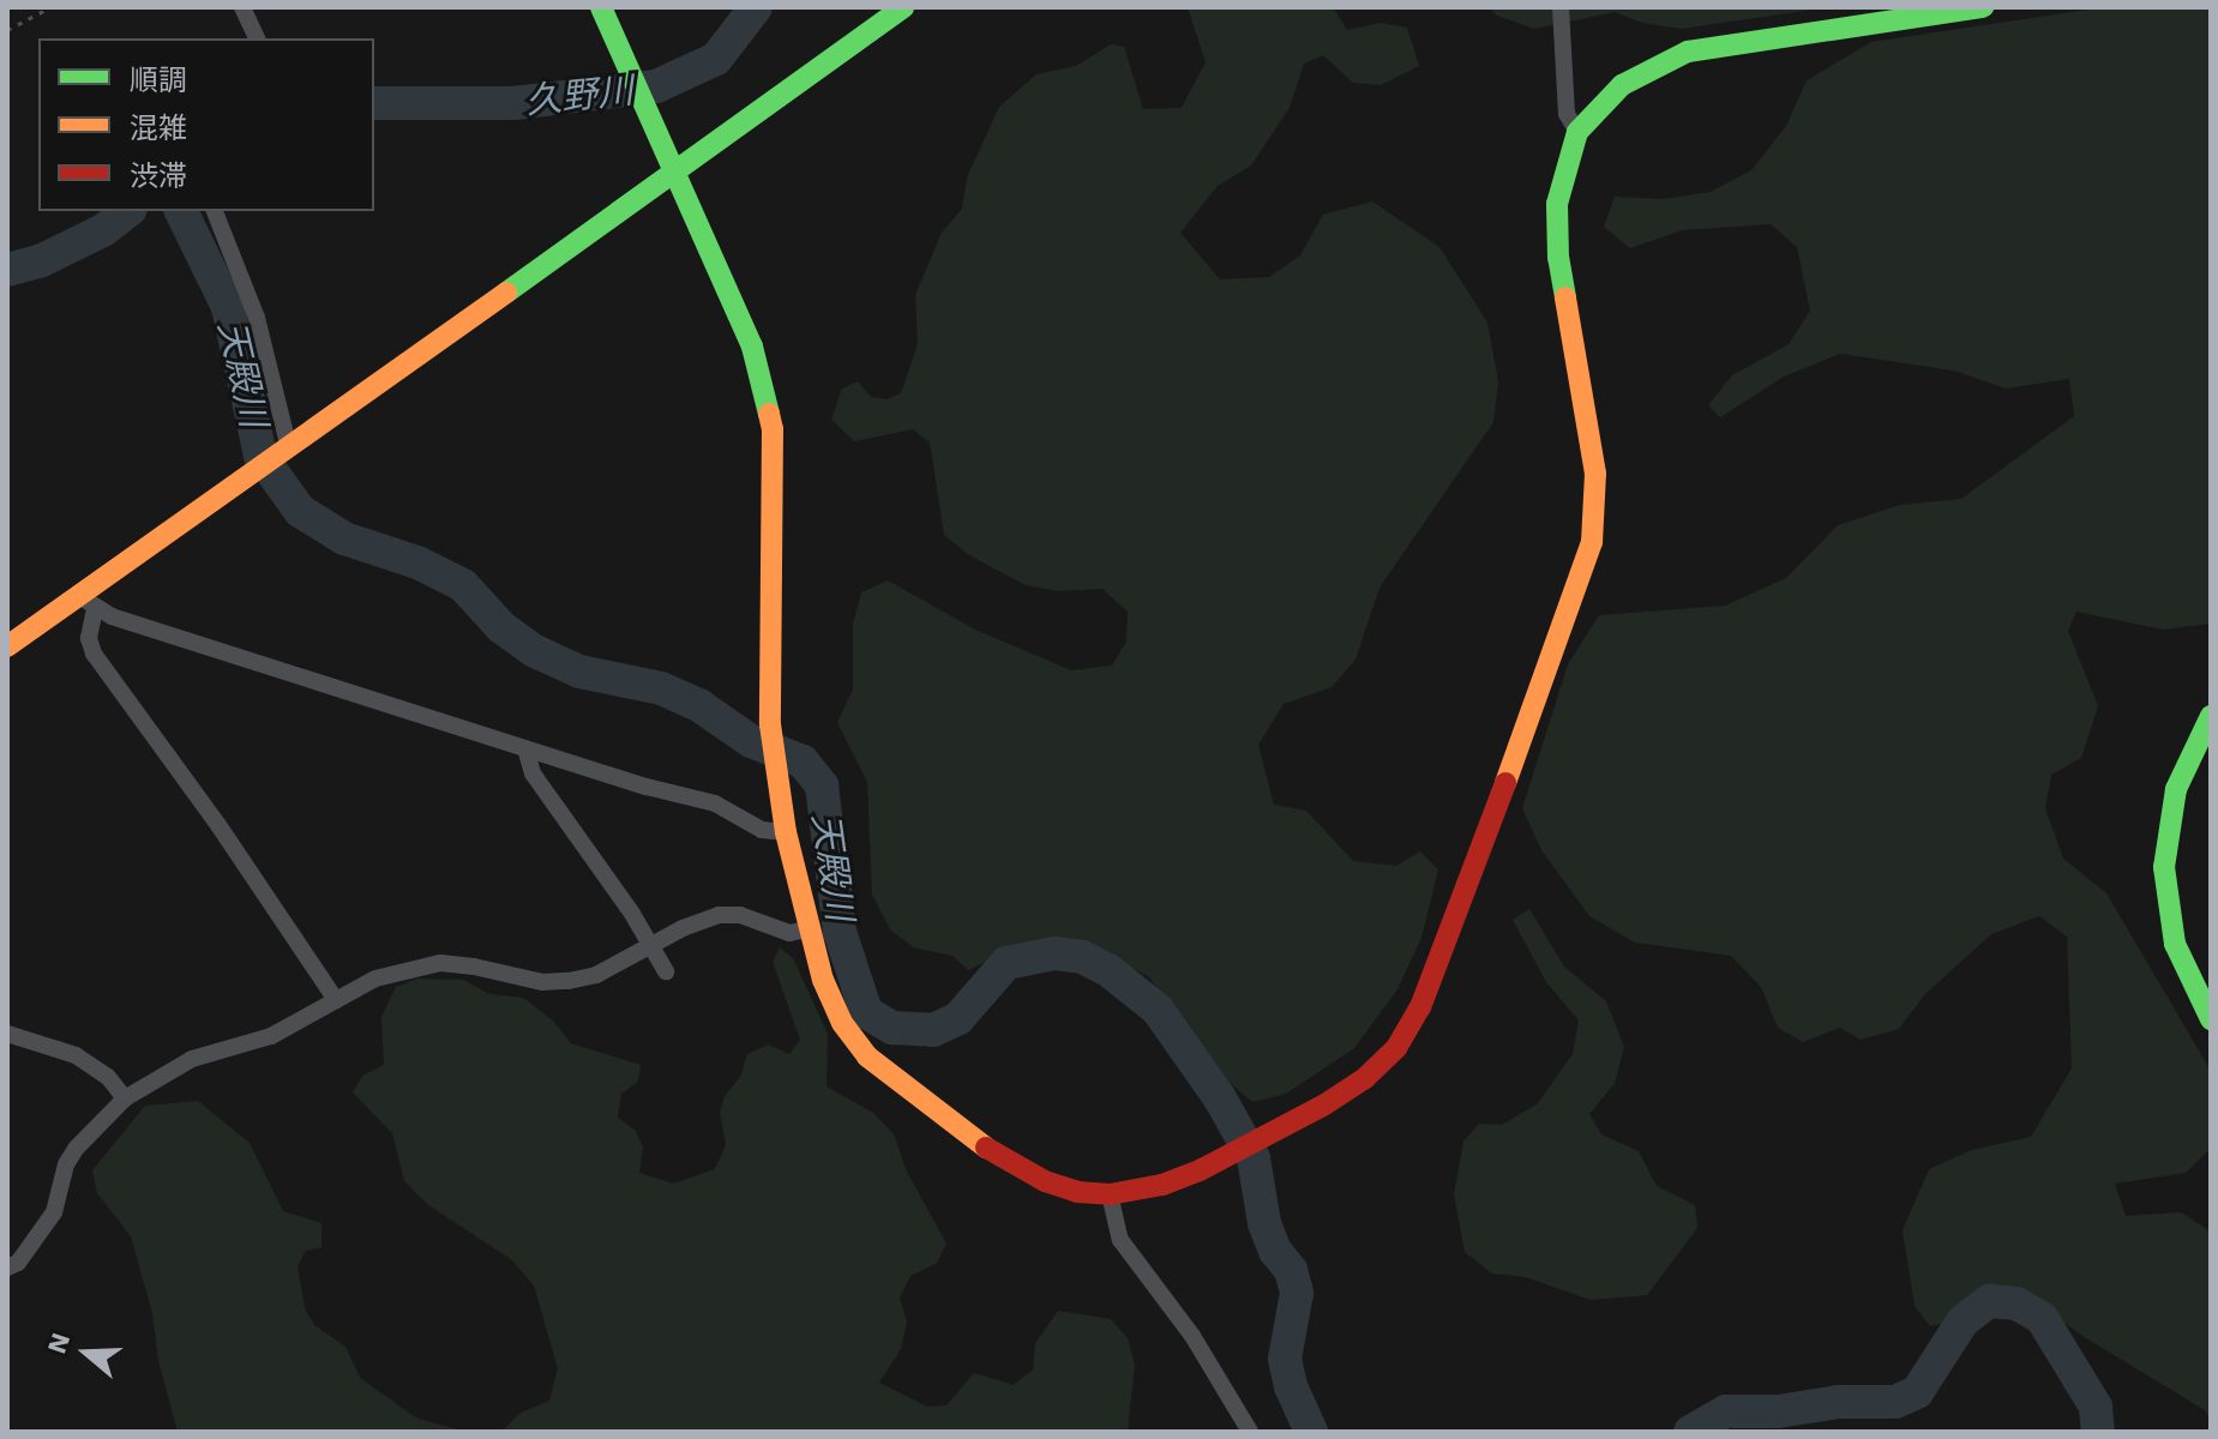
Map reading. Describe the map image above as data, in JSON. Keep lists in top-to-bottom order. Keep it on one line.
{"water":["久野川","天殿川"],"legend":["順調","混雑","渋滞"],"north":"left"}
